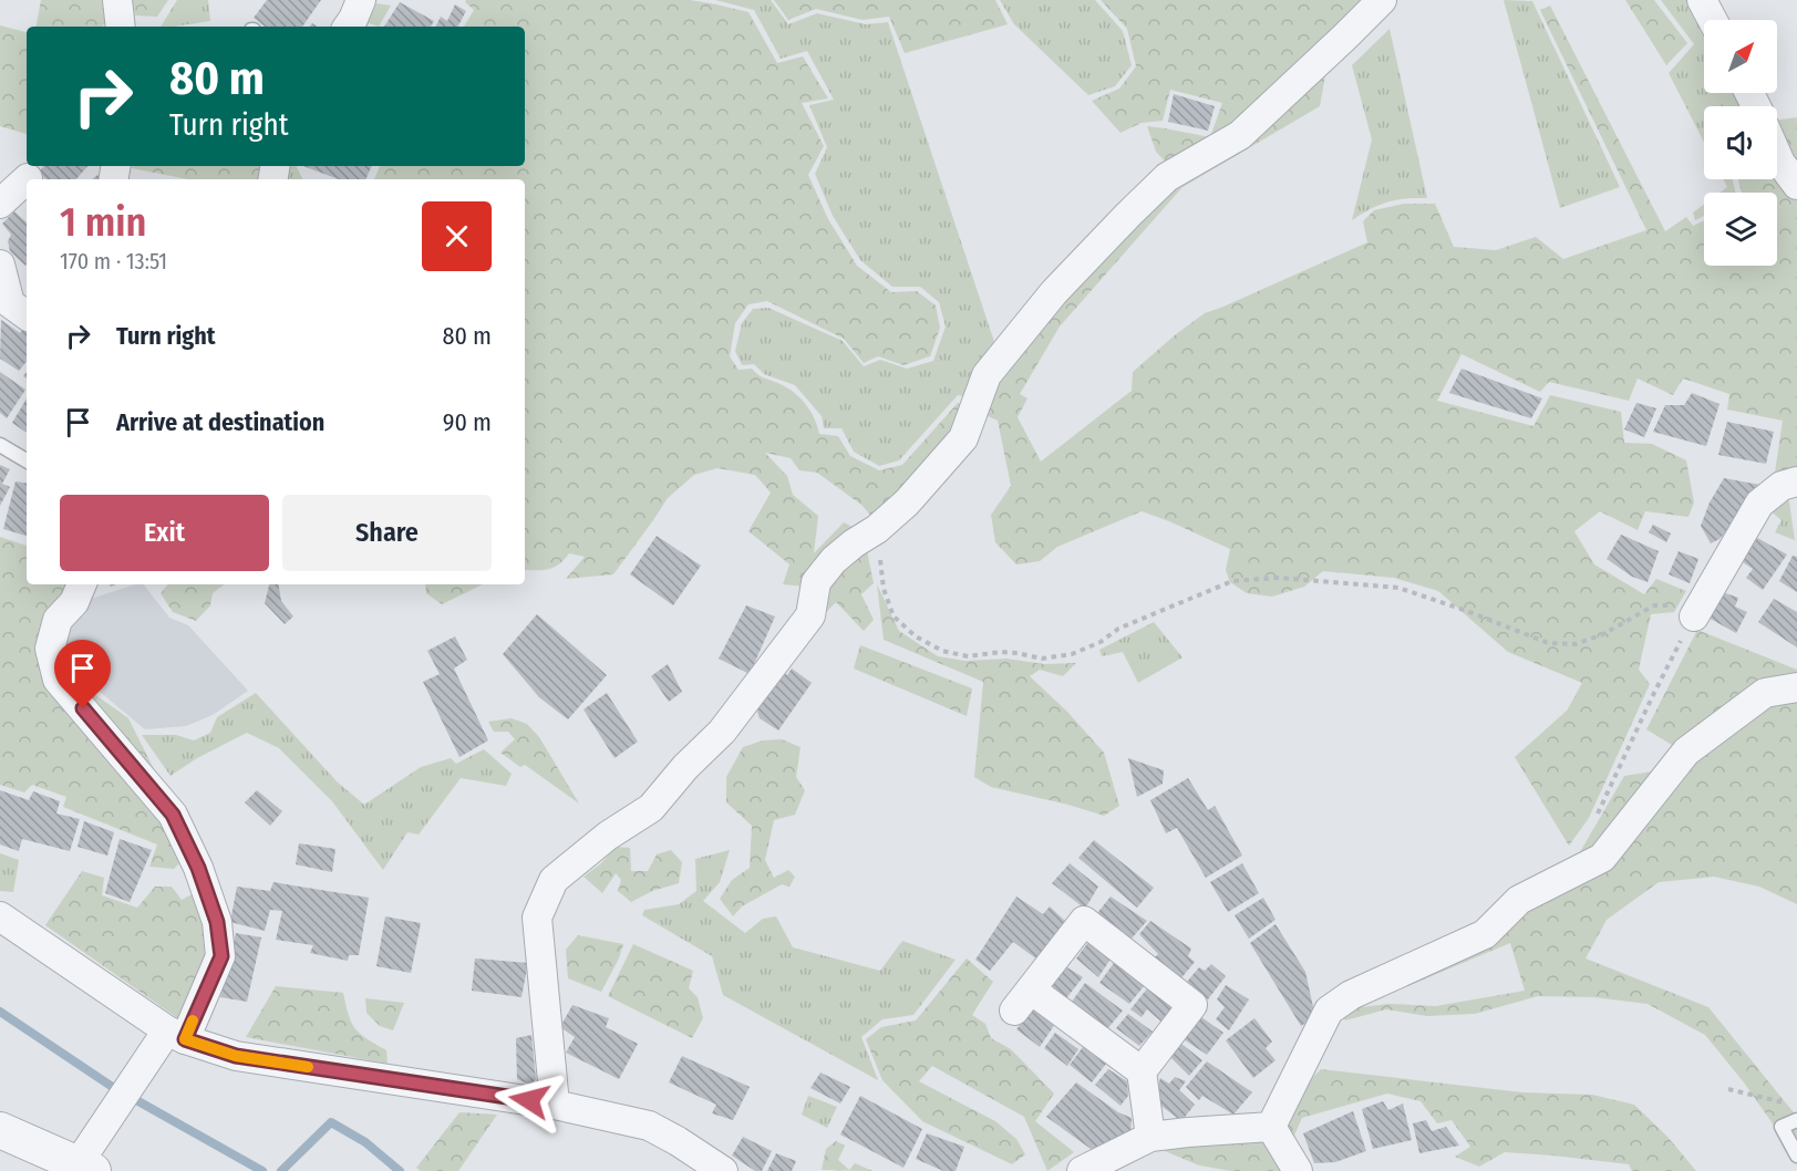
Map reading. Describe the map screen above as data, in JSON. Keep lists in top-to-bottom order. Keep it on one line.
{"north":"top right","page":{"turn":["80 m","Turn right"],"heading":["1 min","170 m · 13:51"],"list":[{"name":"Turn right","value":"80 m"},{"name":"Arrive at destination","value":"90 m"}],"buttons":["Exit","Share"]}}
